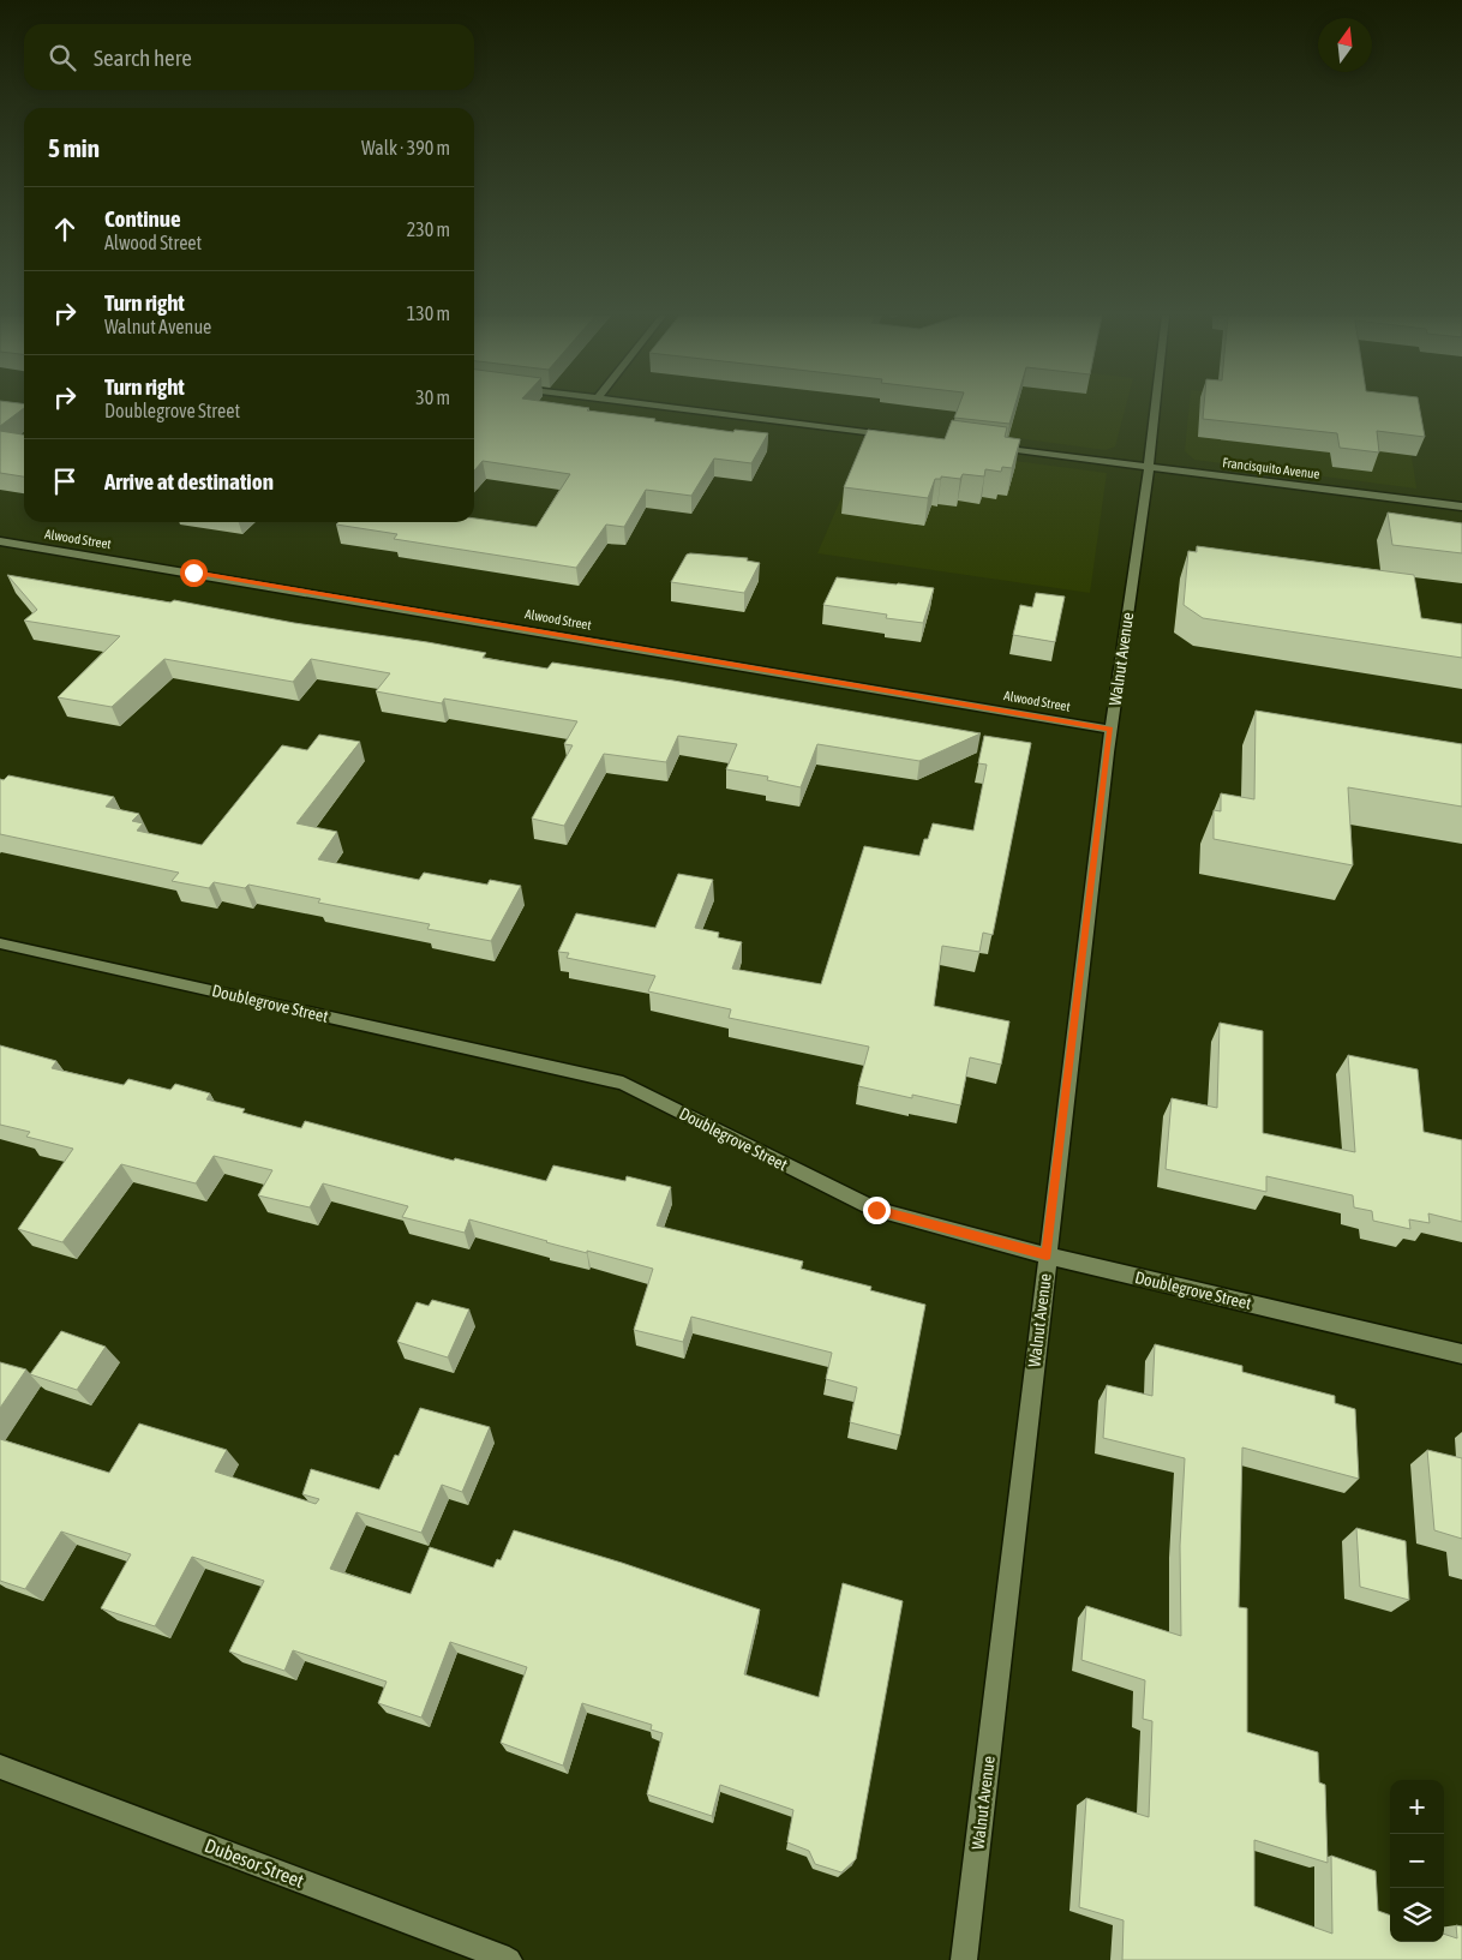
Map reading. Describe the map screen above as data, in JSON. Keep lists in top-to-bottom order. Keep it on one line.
{"streets":{"street":["Francisquito Avenue","Alwood Street","Walnut Avenue","Doublegrove Street","Dubesor Street"]},"crossings":[["Francisquito Avenue","Walnut Avenue"],["Alwood Street","Walnut Avenue"],["Walnut Avenue","Doublegrove Street"]],"north":"top","page":{"search":"Search here","heading":["5 min","Walk · 390 m"],"list":[["Continue","Alwood Street","230 m"],["Turn right","Walnut Avenue","130 m"],["Turn right","Doublegrove Street","30 m"],"Arrive at destination"],"map_buttons":["+","−"]}}
